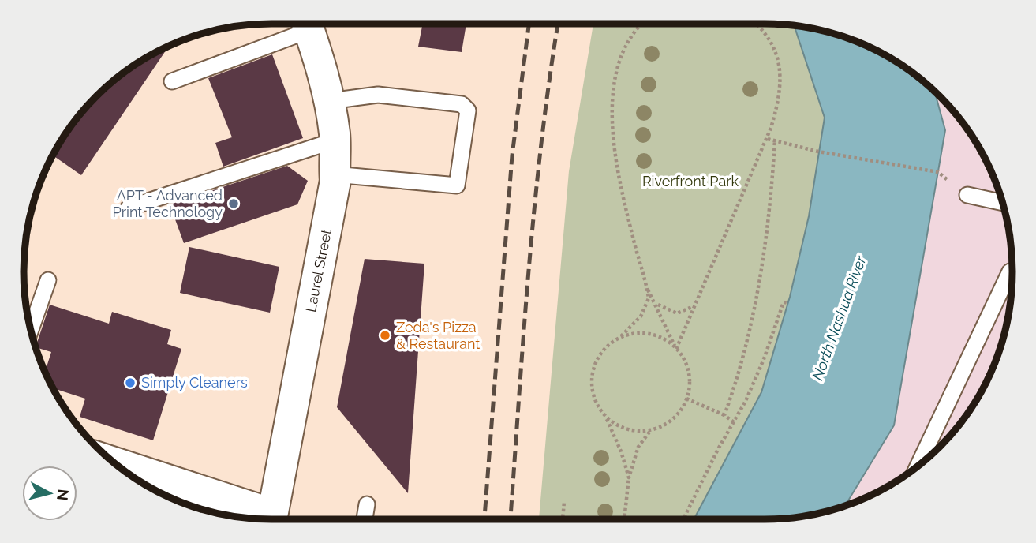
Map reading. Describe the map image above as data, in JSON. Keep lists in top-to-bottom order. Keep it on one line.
{"streets":{"main road":["Laurel Street"]},"water":["North Nashua River"],"parks":["Riverfront Park"],"places":["APT - Advanced Print Technology","Zeda's Pizza & Restaurant","Simply Cleaners"],"north":"right"}
